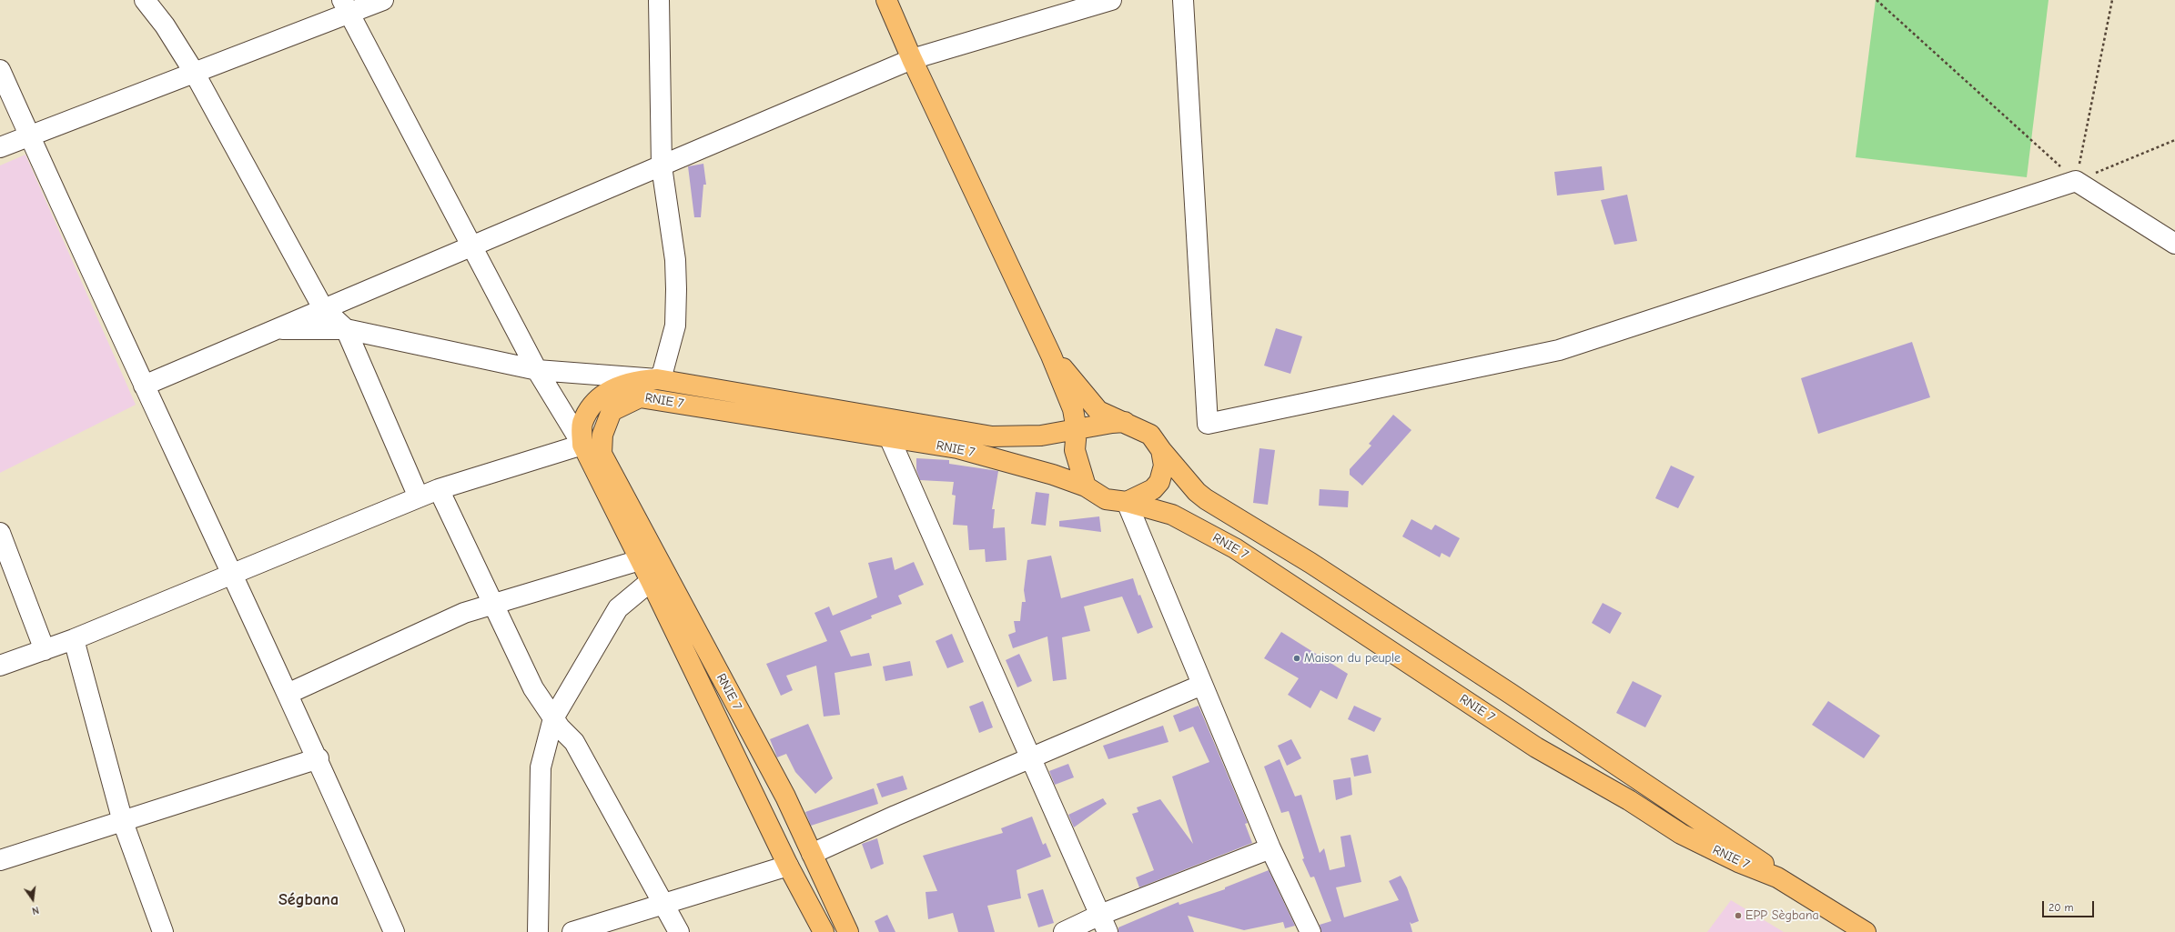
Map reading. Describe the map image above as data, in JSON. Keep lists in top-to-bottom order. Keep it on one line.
{"streets":{"main road":["RNIE 7"]},"districts":["Ségbana"],"places":["Maison du peuple","EPP Sègbana"],"scale_bar":"20 m","north":"bottom"}
